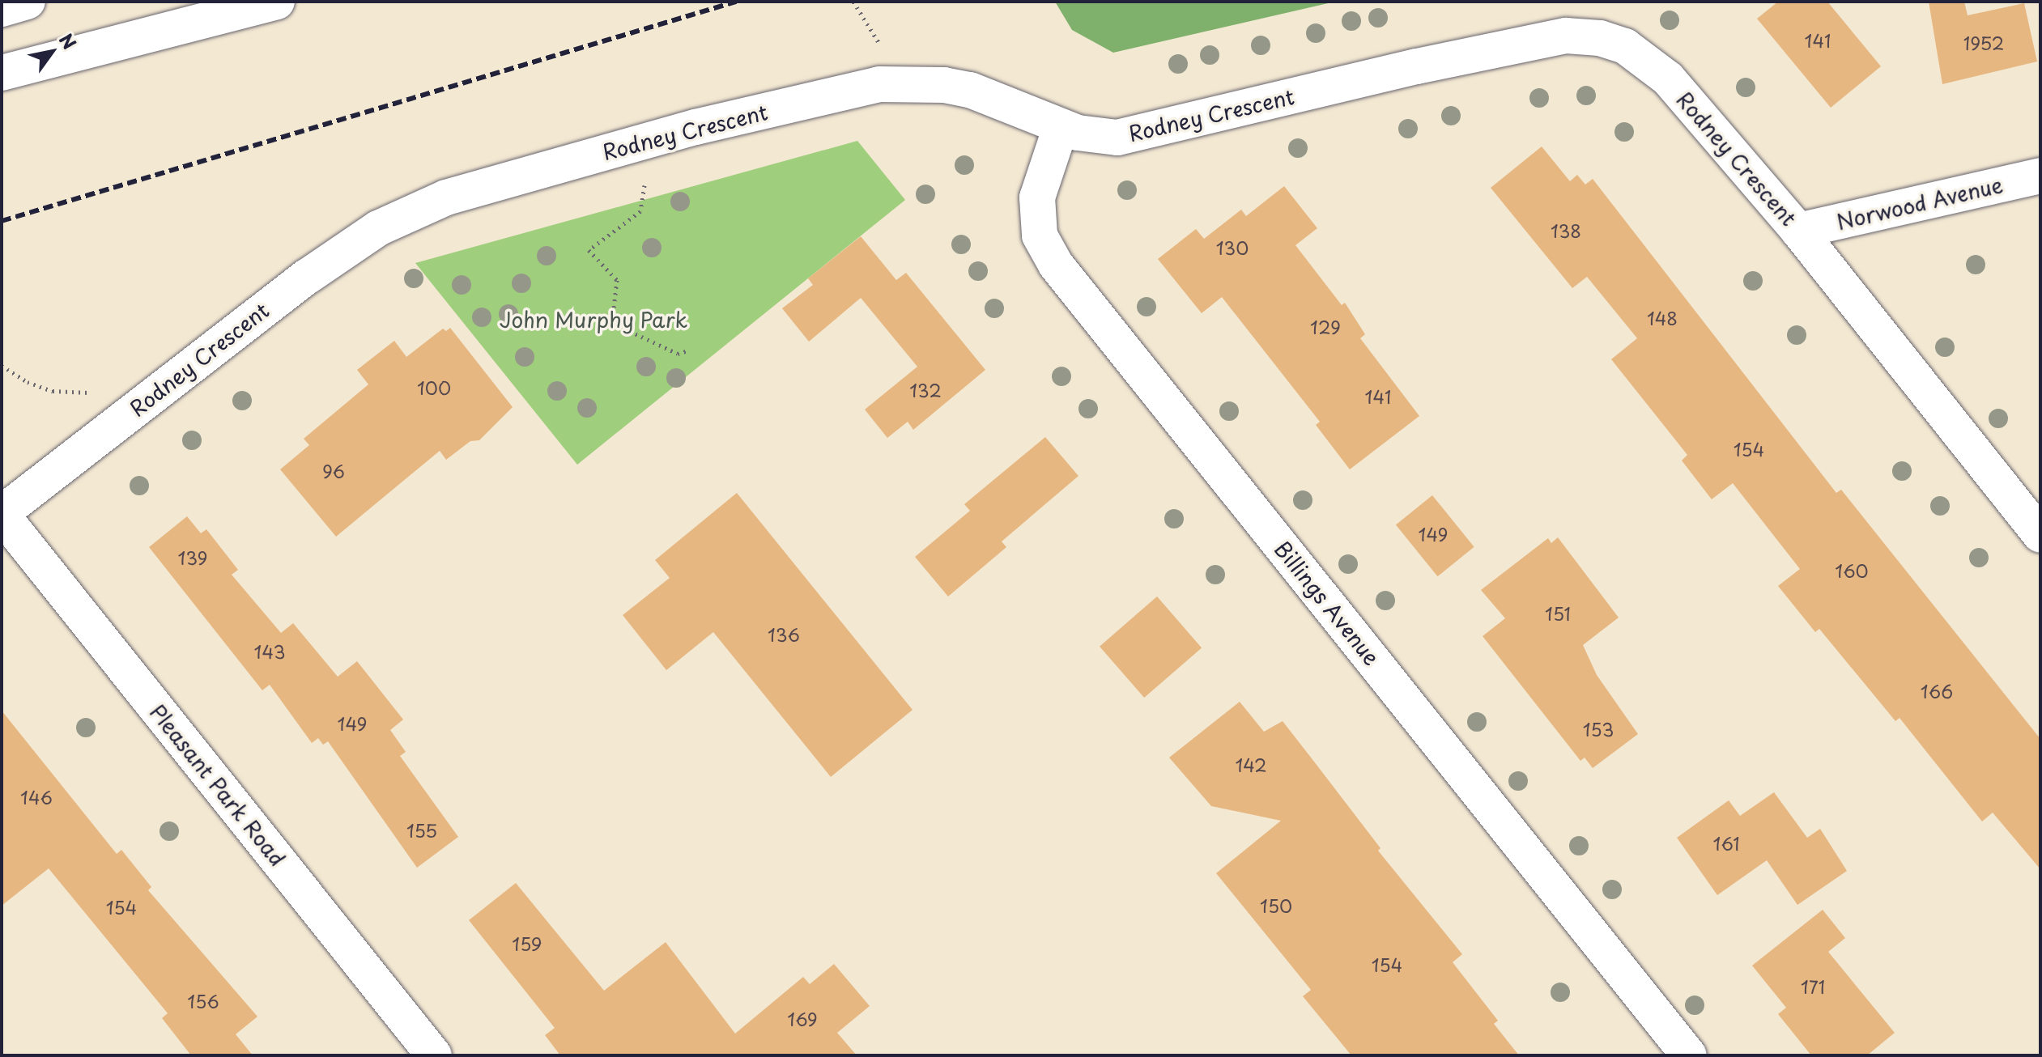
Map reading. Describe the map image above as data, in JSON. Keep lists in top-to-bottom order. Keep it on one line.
{"streets":{"street":["Rodney Crescent","Norwood Avenue","Billings Avenue","Pleasant Park Road"]},"crossings":[["Rodney Crescent","Norwood Avenue"],["Rodney Crescent","Billings Avenue"],["Rodney Crescent","Pleasant Park Road"]],"parks":["John Murphy Park"],"house_numbers":["141","1952","138","130","148","129","100","132","141","154","96","149","139","160","151","136","143","166","149","153","142","146","155","161","150","154","159","154","171","156","169"],"north":"top right"}
